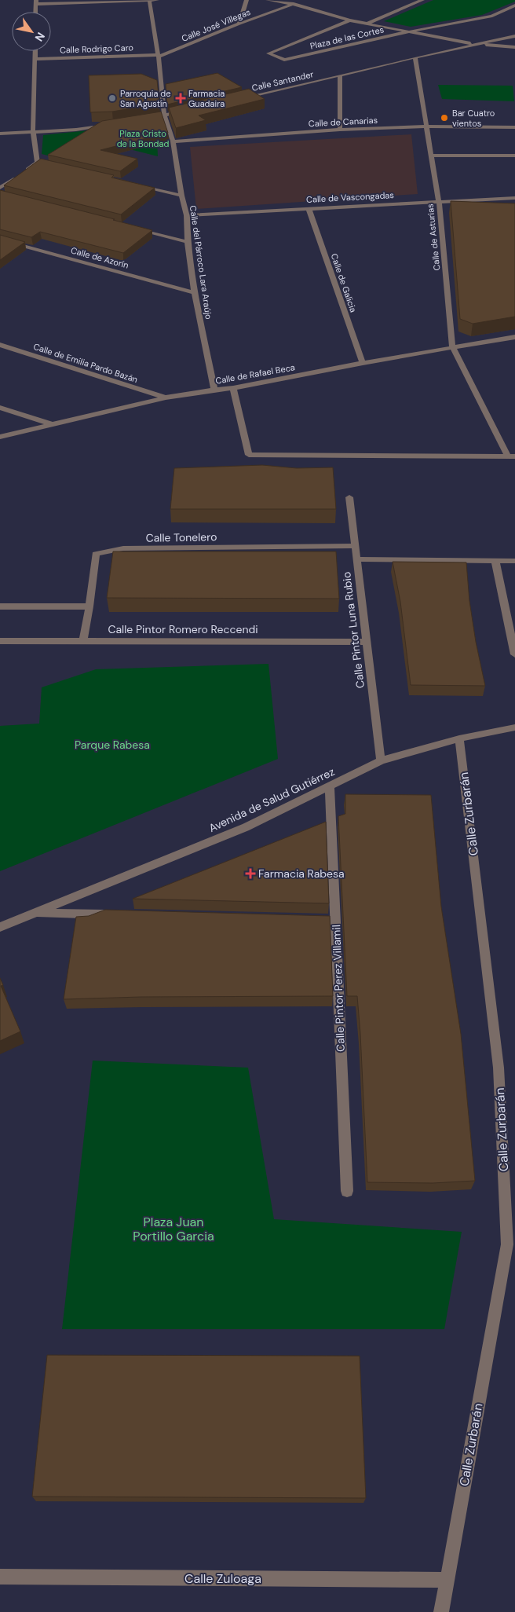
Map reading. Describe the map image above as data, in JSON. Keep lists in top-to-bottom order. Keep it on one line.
{"streets":{"street":["Calle José Villegas","Plaza de las Cortes","Calle Rodrigo Caro","Calle Santander","Calle de Canarias","Calle de Vascongadas","Calle de Asturias","Calle de Azorín","Calle del Párroco Lara Araújo","Calle de Galicia","Calle de Emilia Pardo Bazán","Calle de Rafael Beca","Calle Tonelero","Calle Pintor Romero Reccendi","Calle Pintor Luna Rubio","Avenida de Salud Gutiérrez","Calle Zurbarán","Calle Pintor Perez Villamil","Calle Zuloaga"]},"crossings":[["Calle José Villegas","Calle Rodrigo Caro"],["Calle José Villegas","Calle del Párroco Lara Araújo"],["Calle Rodrigo Caro","Calle del Párroco Lara Araújo"],["Calle Santander","Calle de Asturias"],["Calle de Canarias","Calle de Asturias"],["Calle de Canarias","Calle del Párroco Lara Araújo"],["Calle de Vascongadas","Calle de Asturias"],["Calle de Vascongadas","Calle del Párroco Lara Araújo"],["Calle de Vascongadas","Calle de Galicia"],["Calle de Asturias","Calle de Rafael Beca"],["Calle de Azorín","Calle del Párroco Lara Araújo"],["Calle del Párroco Lara Araújo","Calle de Rafael Beca"],["Calle de Galicia","Calle de Rafael Beca"],["Calle de Emilia Pardo Bazán","Calle de Rafael Beca"],["Calle Tonelero","Calle Pintor Romero Reccendi"],["Calle Tonelero","Calle Pintor Luna Rubio"],["Calle Pintor Romero Reccendi","Calle Pintor Luna Rubio"],["Calle Pintor Luna Rubio","Avenida de Salud Gutiérrez"],["Avenida de Salud Gutiérrez","Calle Zurbarán"],["Avenida de Salud Gutiérrez","Calle Pintor Perez Villamil"],["Calle Zurbarán","Calle Zuloaga"]],"parks":["Plaza Cristo de la Bondad","Parque Rabesa","Plaza Juan Portillo Garcia"],"places":{"other":["Parroquia de San Agustín","Bar Cuatro vientos"],"health":["Farmacia Guadaira","Farmacia Rabesa"]},"north":"bottom right"}
